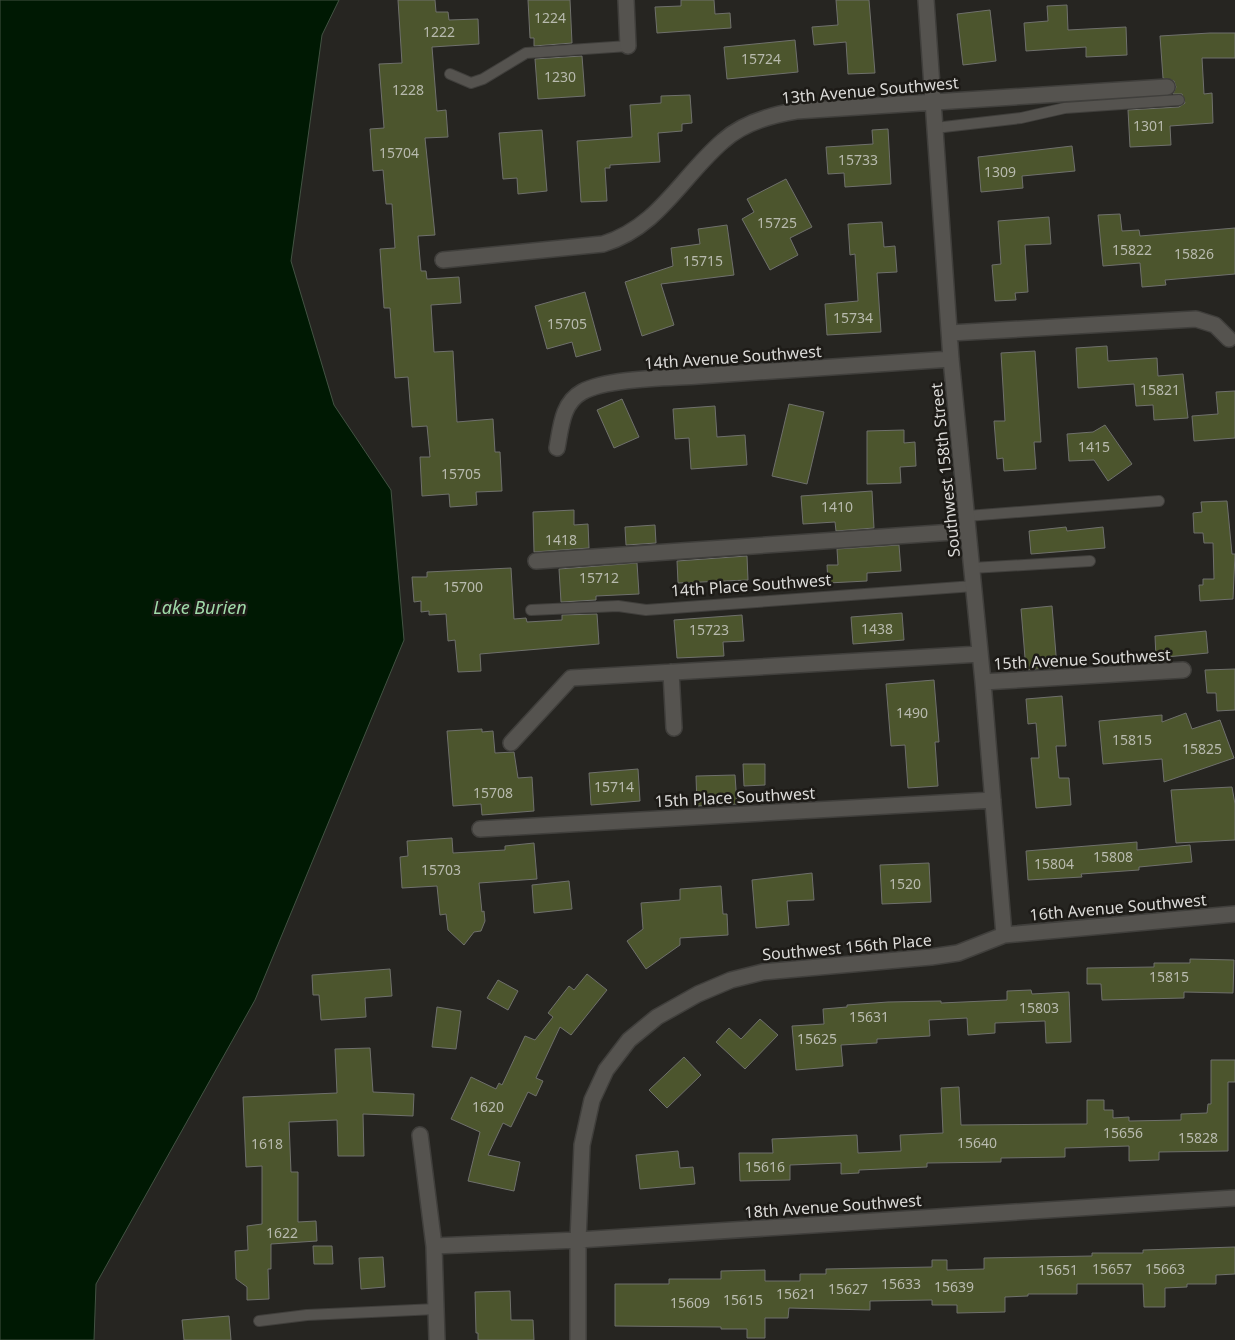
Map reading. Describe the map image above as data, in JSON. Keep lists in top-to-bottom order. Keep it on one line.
{"streets":{"street":["13th Avenue Southwest","14th Avenue Southwest","Southwest 158th Street","15th Avenue Southwest","15th Place Southwest","16th Avenue Southwest","Southwest 156th Place","18th Avenue Southwest"],"lane":["14th Place Southwest"]},"crossings":[["13th Avenue Southwest","Southwest 158th Street"],["14th Avenue Southwest","Southwest 158th Street"],["Southwest 158th Street","14th Place Southwest"],["Southwest 158th Street","15th Avenue Southwest"],["Southwest 158th Street","15th Place Southwest"],["Southwest 158th Street","16th Avenue Southwest"],["Southwest 158th Street","Southwest 156th Place"],["16th Avenue Southwest","Southwest 156th Place"],["Southwest 156th Place","18th Avenue Southwest"]],"water":["Lake Burien"],"house_numbers":["1224","1222","15724","1230","1228","1301","15704","15733","1309","15725","15822","15826","15715","15734","15705","15821","1415","15705","1410","1418","15712","15700","1438","15723","1490","15815","15825","15714","15708","15808","15804","15703","1520","15815","15803","15631","15625","1620","15656","15828","15640","1618","15616","1622","15657","15663","15651","15633","15639","15627","15621","15615","15609"]}
